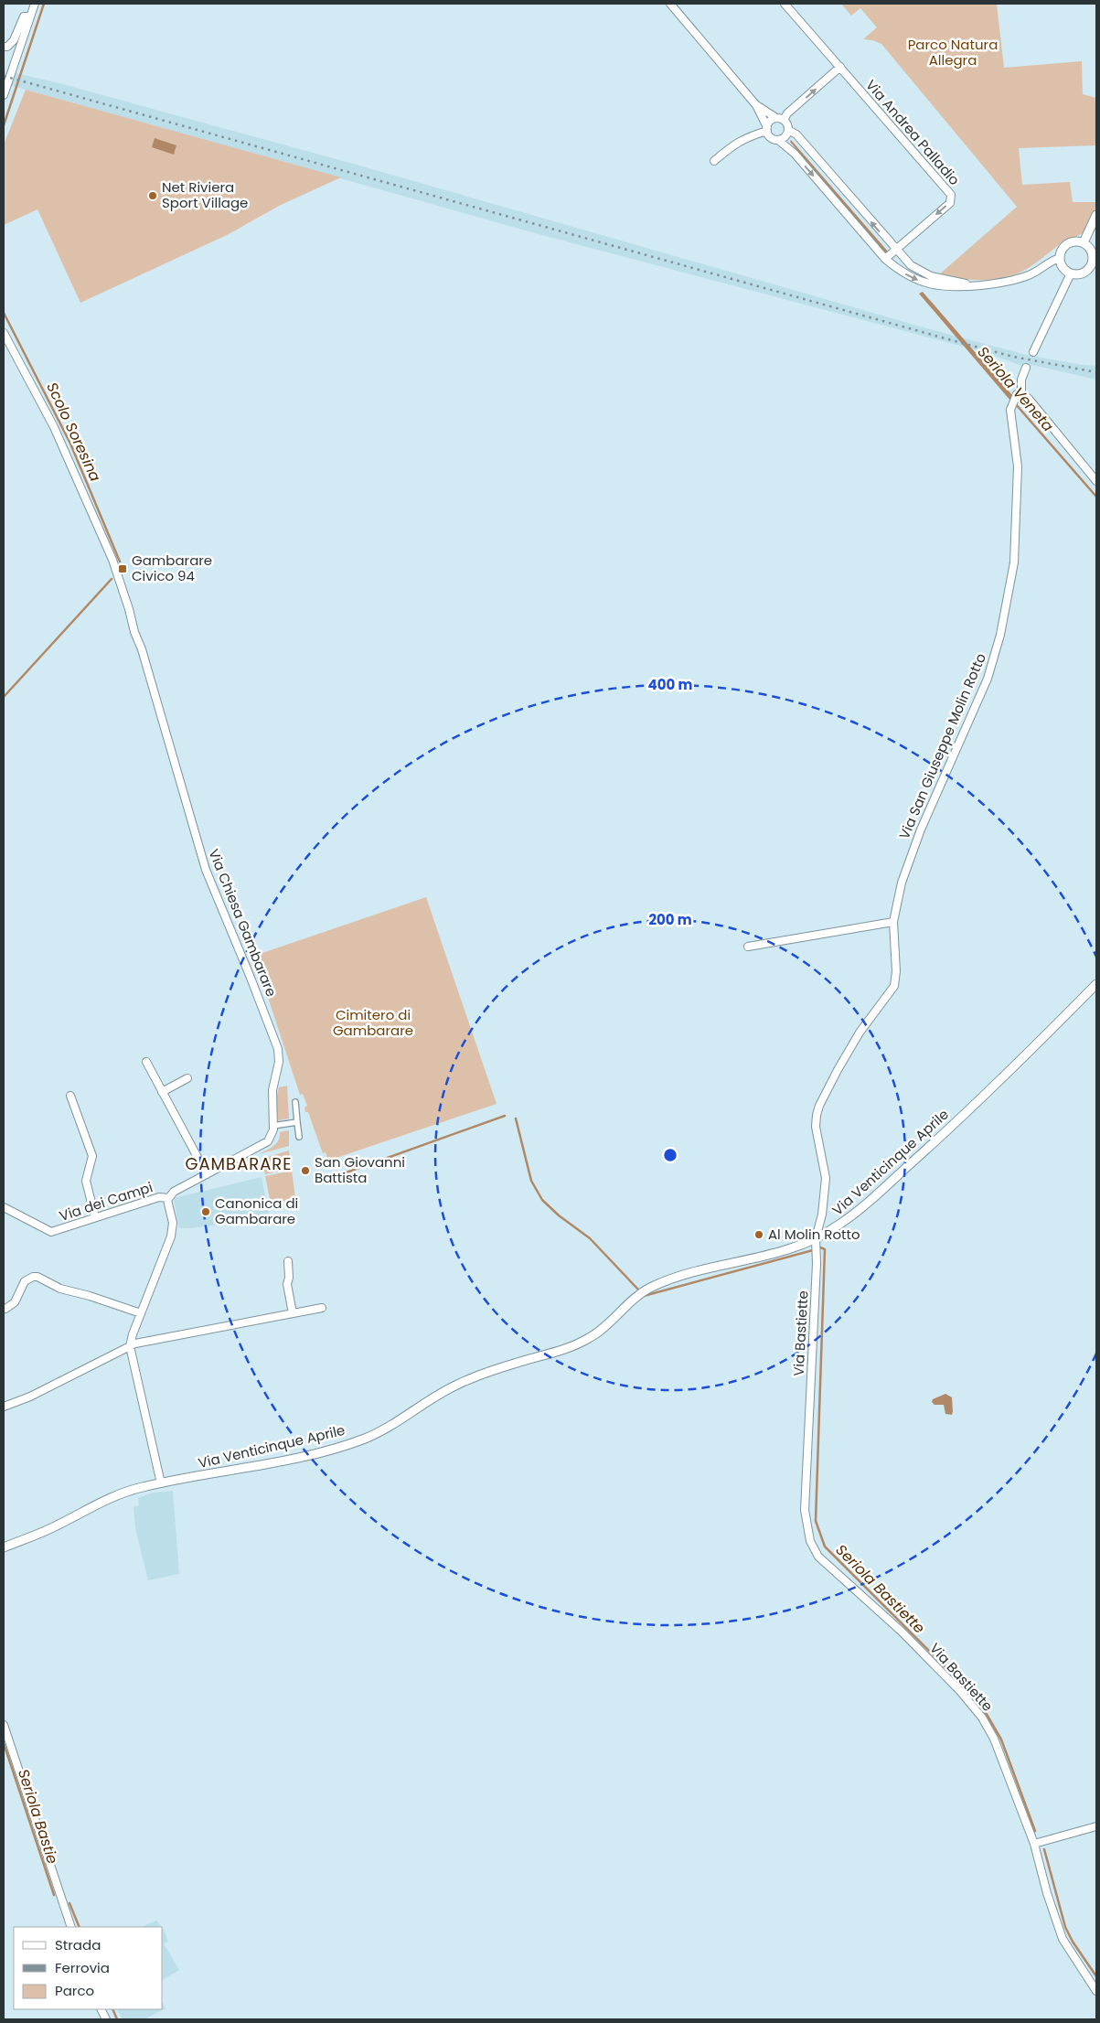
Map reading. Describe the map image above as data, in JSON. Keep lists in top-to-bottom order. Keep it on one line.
{"streets":{"street":["Via Andrea Palladio","Via San Giuseppe Molin Rotto","Via Chiesa Gambarare","Via Venticinque Aprile","Via dei Campi","Via Bastiette"]},"crossings":[["Via San Giuseppe Molin Rotto","Via Venticinque Aprile"],["Via San Giuseppe Molin Rotto","Via Bastiette"],["Via Chiesa Gambarare","Via dei Campi"],["Via Venticinque Aprile","Via Bastiette"]],"districts":["GAMBARARE"],"water":["Seriola Veneta","Scolo Soresina","Seriola Bastiette","Seriola Bastie"],"parks":["Parco Natura Allegra","Cimitero di Gambarare"],"places":{"other":["Net Riviera Sport Village","San Giovanni Battista","Canonica di Gambarare","Al Molin Rotto"],"transit":["Gambarare Civico 94"]},"legend":["Strada","Ferrovia","Parco"],"rings":["400 m","200 m"]}
